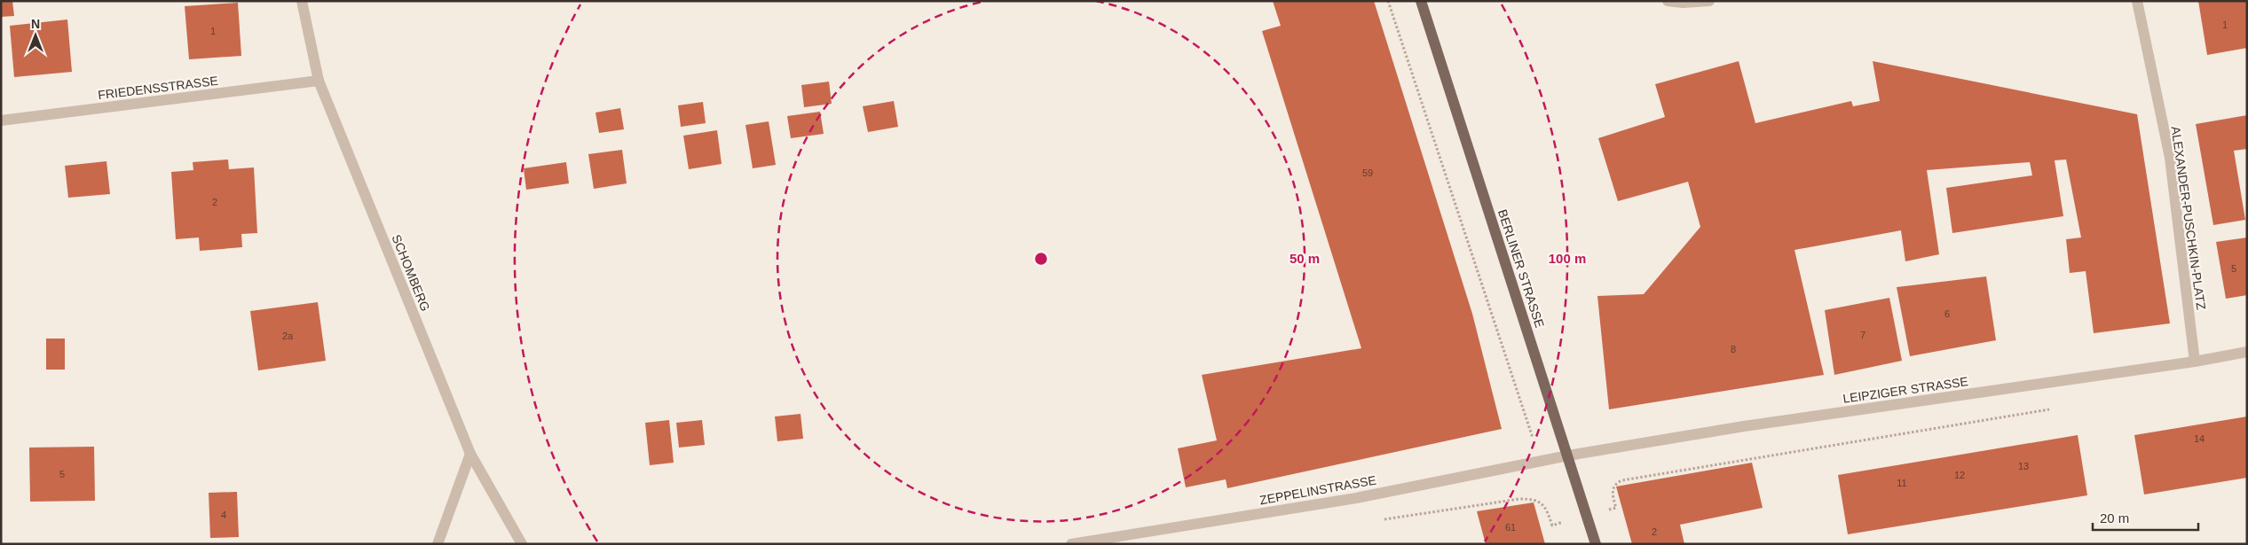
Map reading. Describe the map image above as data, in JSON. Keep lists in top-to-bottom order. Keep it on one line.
{"streets":{"main road":["BERLINER STRASSE"],"street":["FRIEDENSSTRASSE","ALEXANDER-PUSCHKIN-PLATZ","SCHOMBERG","LEIPZIGER STRASSE","ZEPPELINSTRASSE"]},"crossings":[["FRIEDENSSTRASSE","SCHOMBERG"],["ALEXANDER-PUSCHKIN-PLATZ","LEIPZIGER STRASSE"],["BERLINER STRASSE","LEIPZIGER STRASSE"],["BERLINER STRASSE","ZEPPELINSTRASSE"],["LEIPZIGER STRASSE","ZEPPELINSTRASSE"]],"house_numbers":["1","1","59","2","5","6","7","2a","8","14","13","5","12","11","4","61","2"],"scale_bar":"20 m","north":"top","rings":["50 m","100 m"]}
